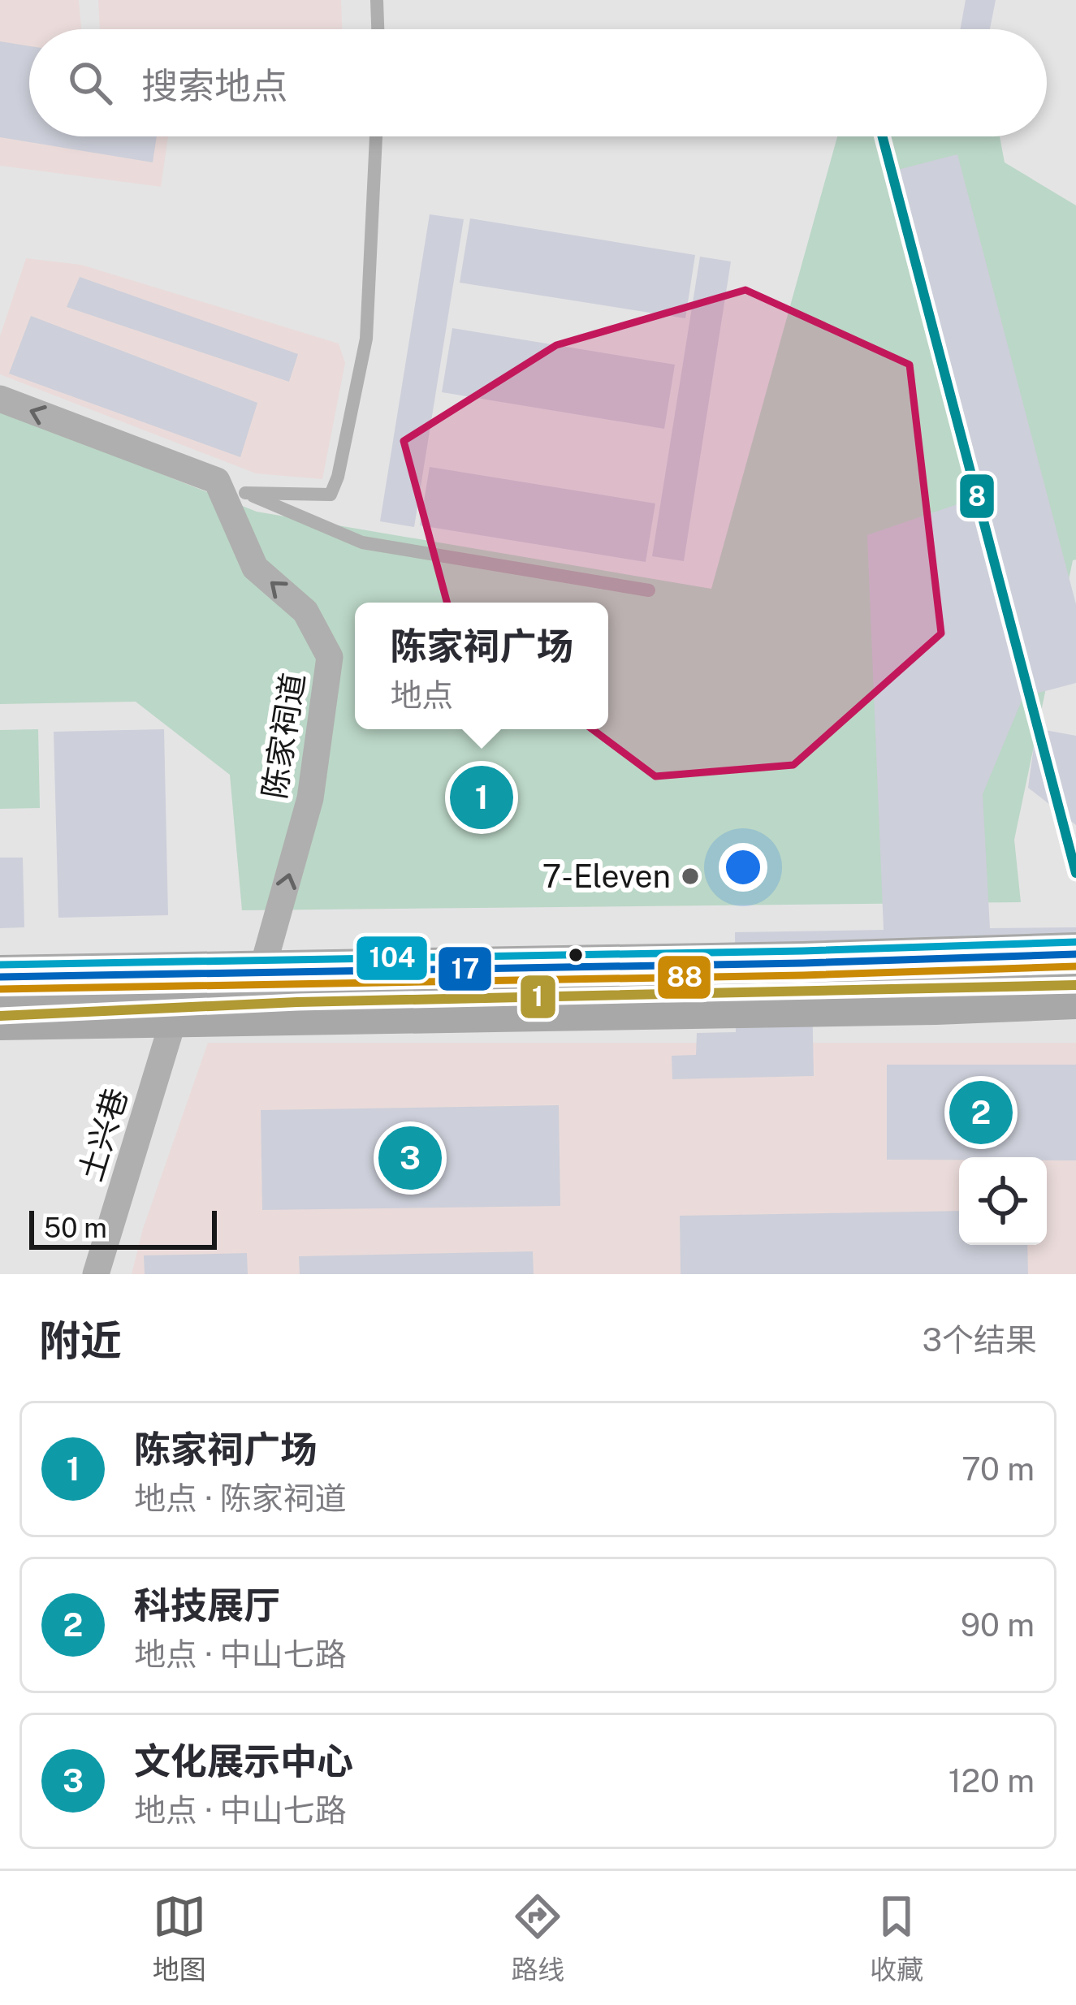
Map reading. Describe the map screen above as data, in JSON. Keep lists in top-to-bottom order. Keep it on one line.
{"streets":{"street":["陈家祠道","土兴巷"]},"one_way":["陈家祠道"],"places":["7-Eleven"],"lines":["transit line 8","transit line 104","transit line 17","transit line 88","transit line 1"],"scale_bar":"50 m","page":{"search":"搜索地点","popup":["陈家祠广场","地点"],"pins":["1","2","3"],"scale":"50 m","heading":["附近","3个结果"],"list":[{"mark":"1","name":"陈家祠广场","note":"地点 · 陈家祠道","value":"70 m"},{"mark":"2","name":"科技展厅","note":"地点 · 中山七路","value":"90 m"},{"mark":"3","name":"文化展示中心","note":"地点 · 中山七路","value":"120 m"}],"nav":["地图","路线","收藏"]}}
